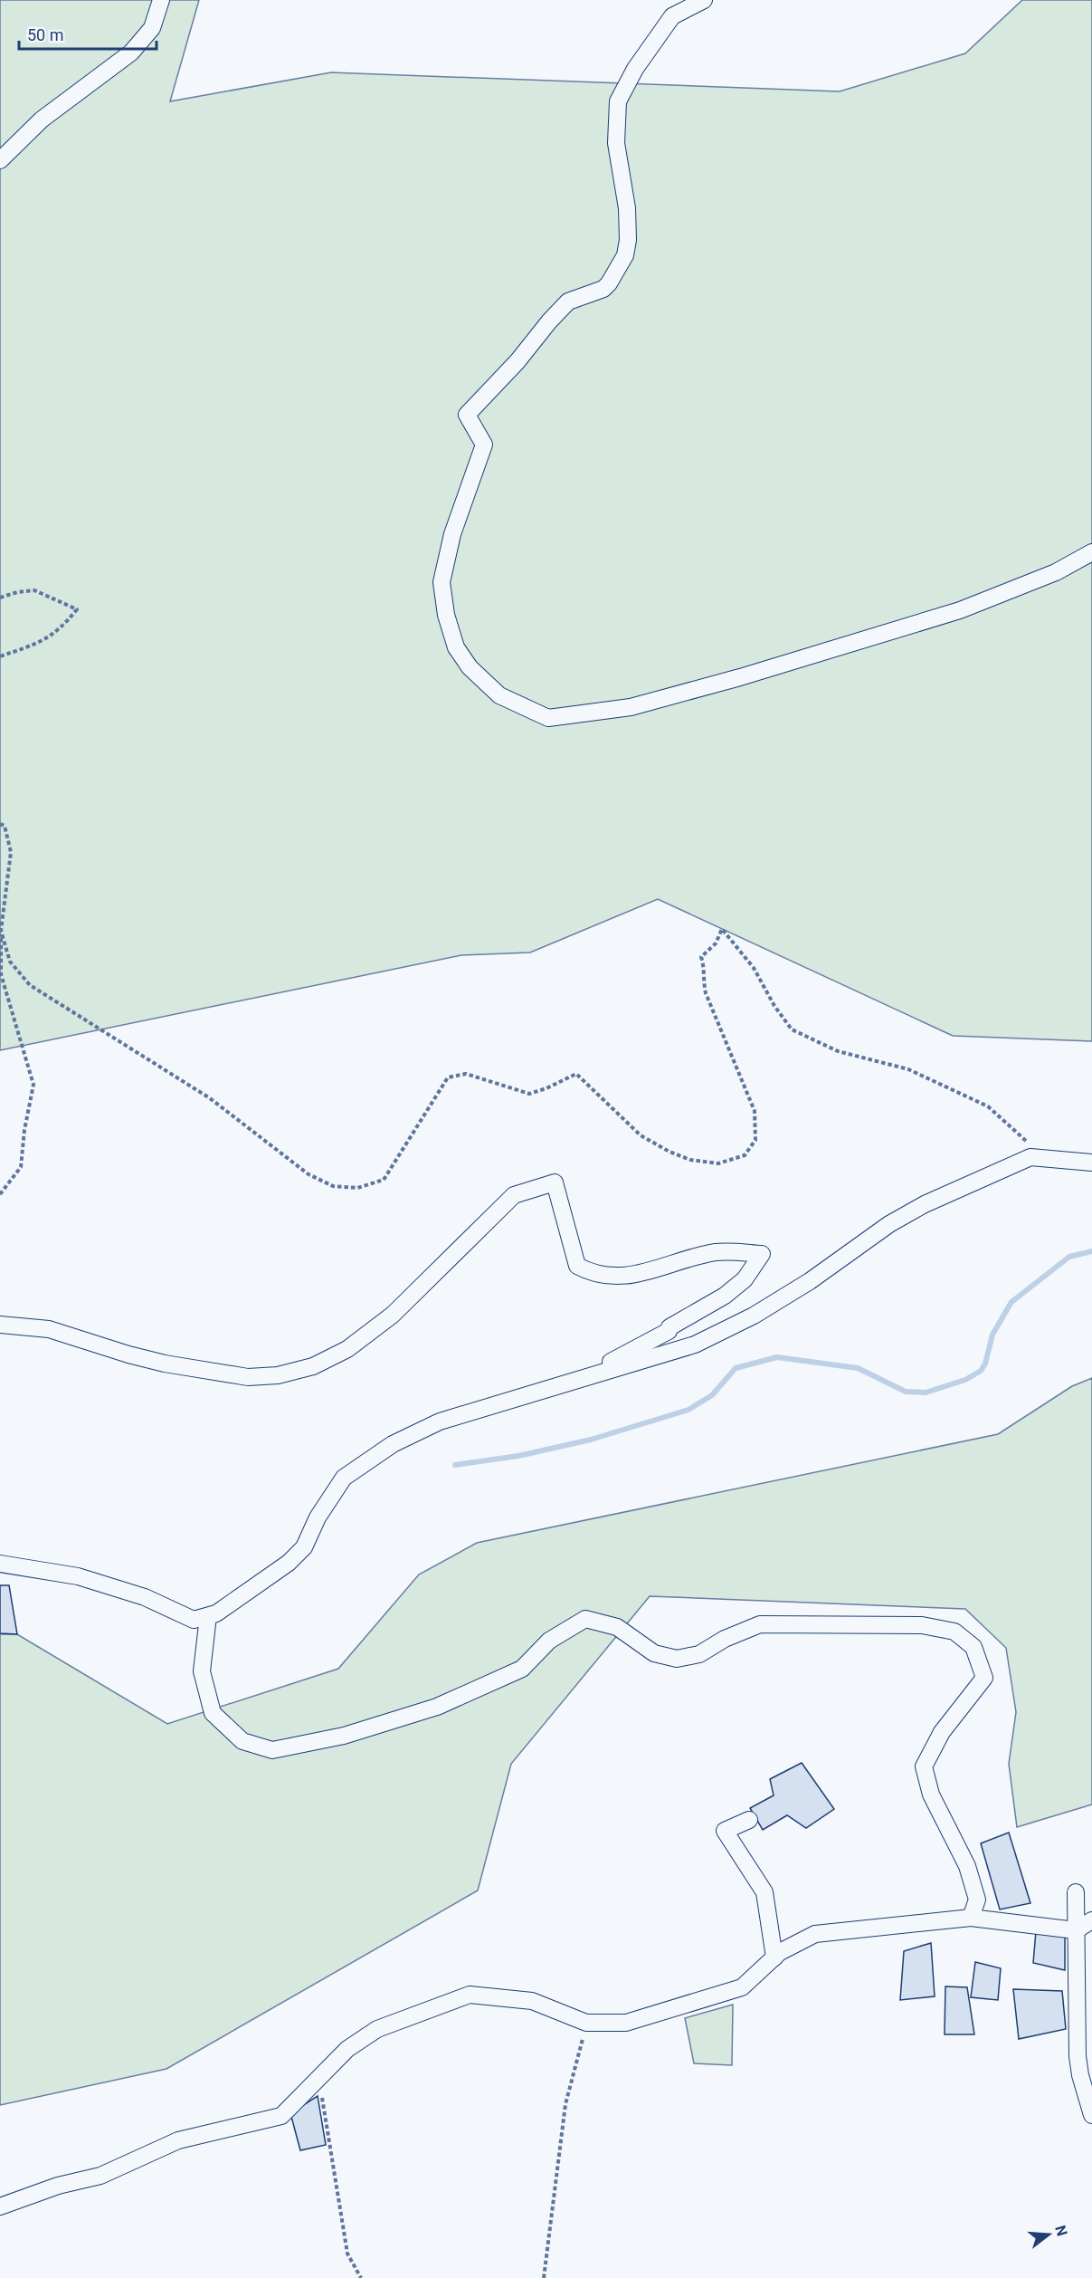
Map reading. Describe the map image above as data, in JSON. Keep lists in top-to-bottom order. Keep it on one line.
{"scale_bar":"50 m","north":"right"}
